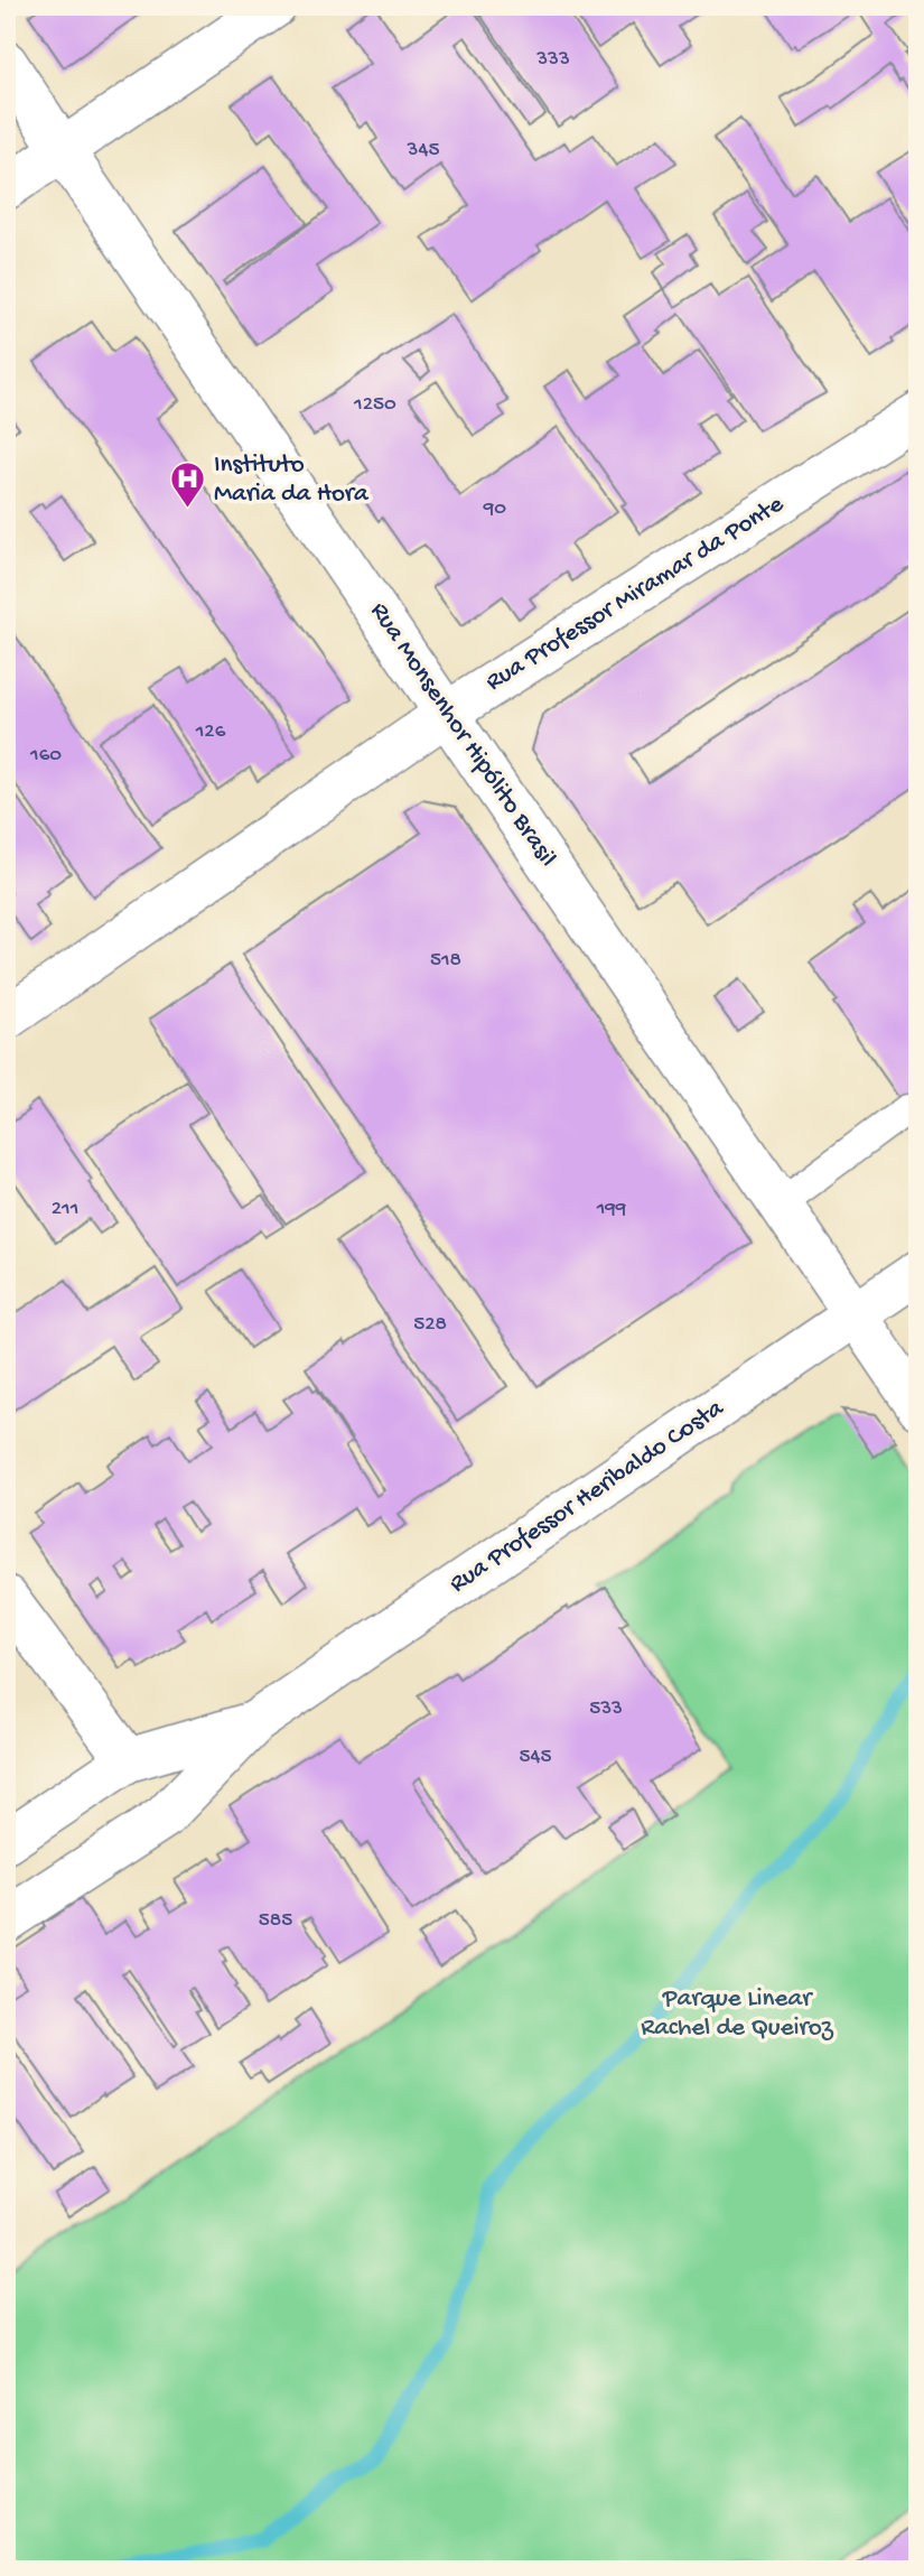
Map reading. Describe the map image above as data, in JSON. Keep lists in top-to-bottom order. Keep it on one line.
{"streets":{"main road":["Rua Professor Miramar da Ponte","Rua Monsenhor Hipólito Brasil","Rua Professor Heribaldo Costa"]},"crossings":[["Rua Professor Miramar da Ponte","Rua Monsenhor Hipólito Brasil"],["Rua Monsenhor Hipólito Brasil","Rua Professor Heribaldo Costa"]],"parks":["Parque Linear Rachel de Queiroz"],"places":{"hospital":["Instituto Maria da Hora"]},"house_numbers":["333","345","1250","90","126","160","518","211","199","528","533","545","585"]}
